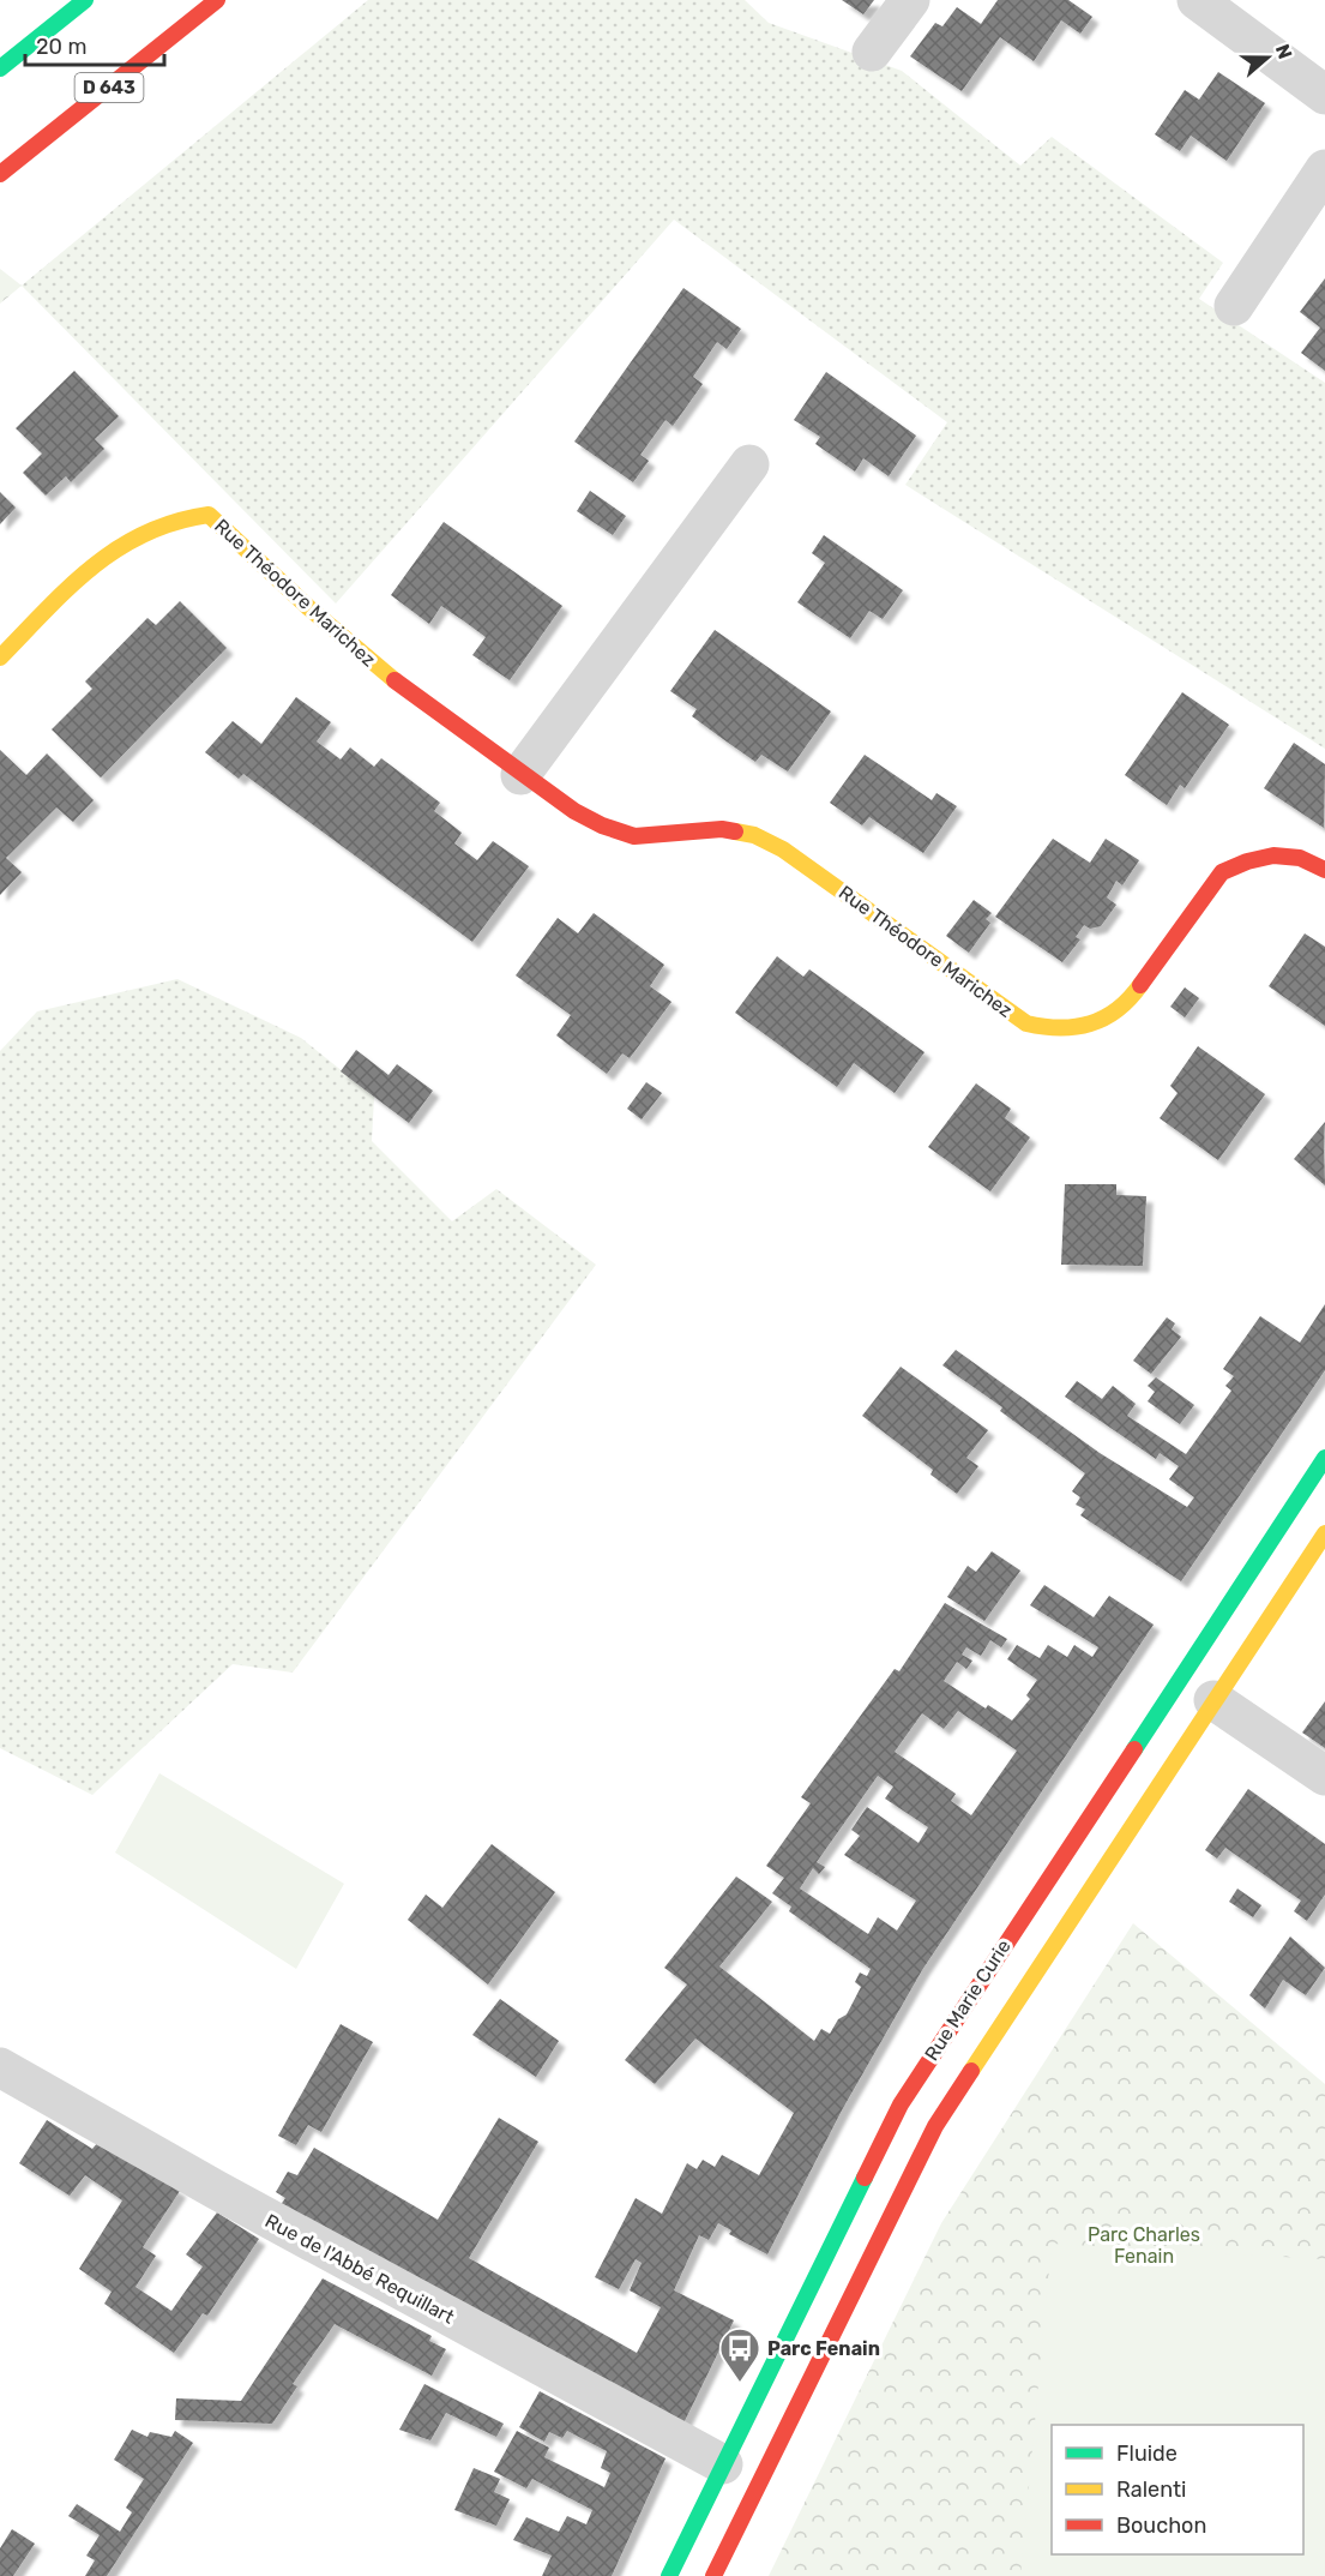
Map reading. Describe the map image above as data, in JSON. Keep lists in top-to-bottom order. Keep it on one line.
{"streets":{"main road":["D 643","Rue Théodore Marichez","Rue Marie Curie"],"street":["Rue de l'Abbé Requillart"]},"crossings":[["Rue Marie Curie","Rue de l'Abbé Requillart"]],"parks":["Parc Charles Fenain"],"places":{"bus stop":["Parc Fenain"]},"legend":["Fluide","Ralenti","Bouchon"],"scale_bar":"20 m","north":"right"}
